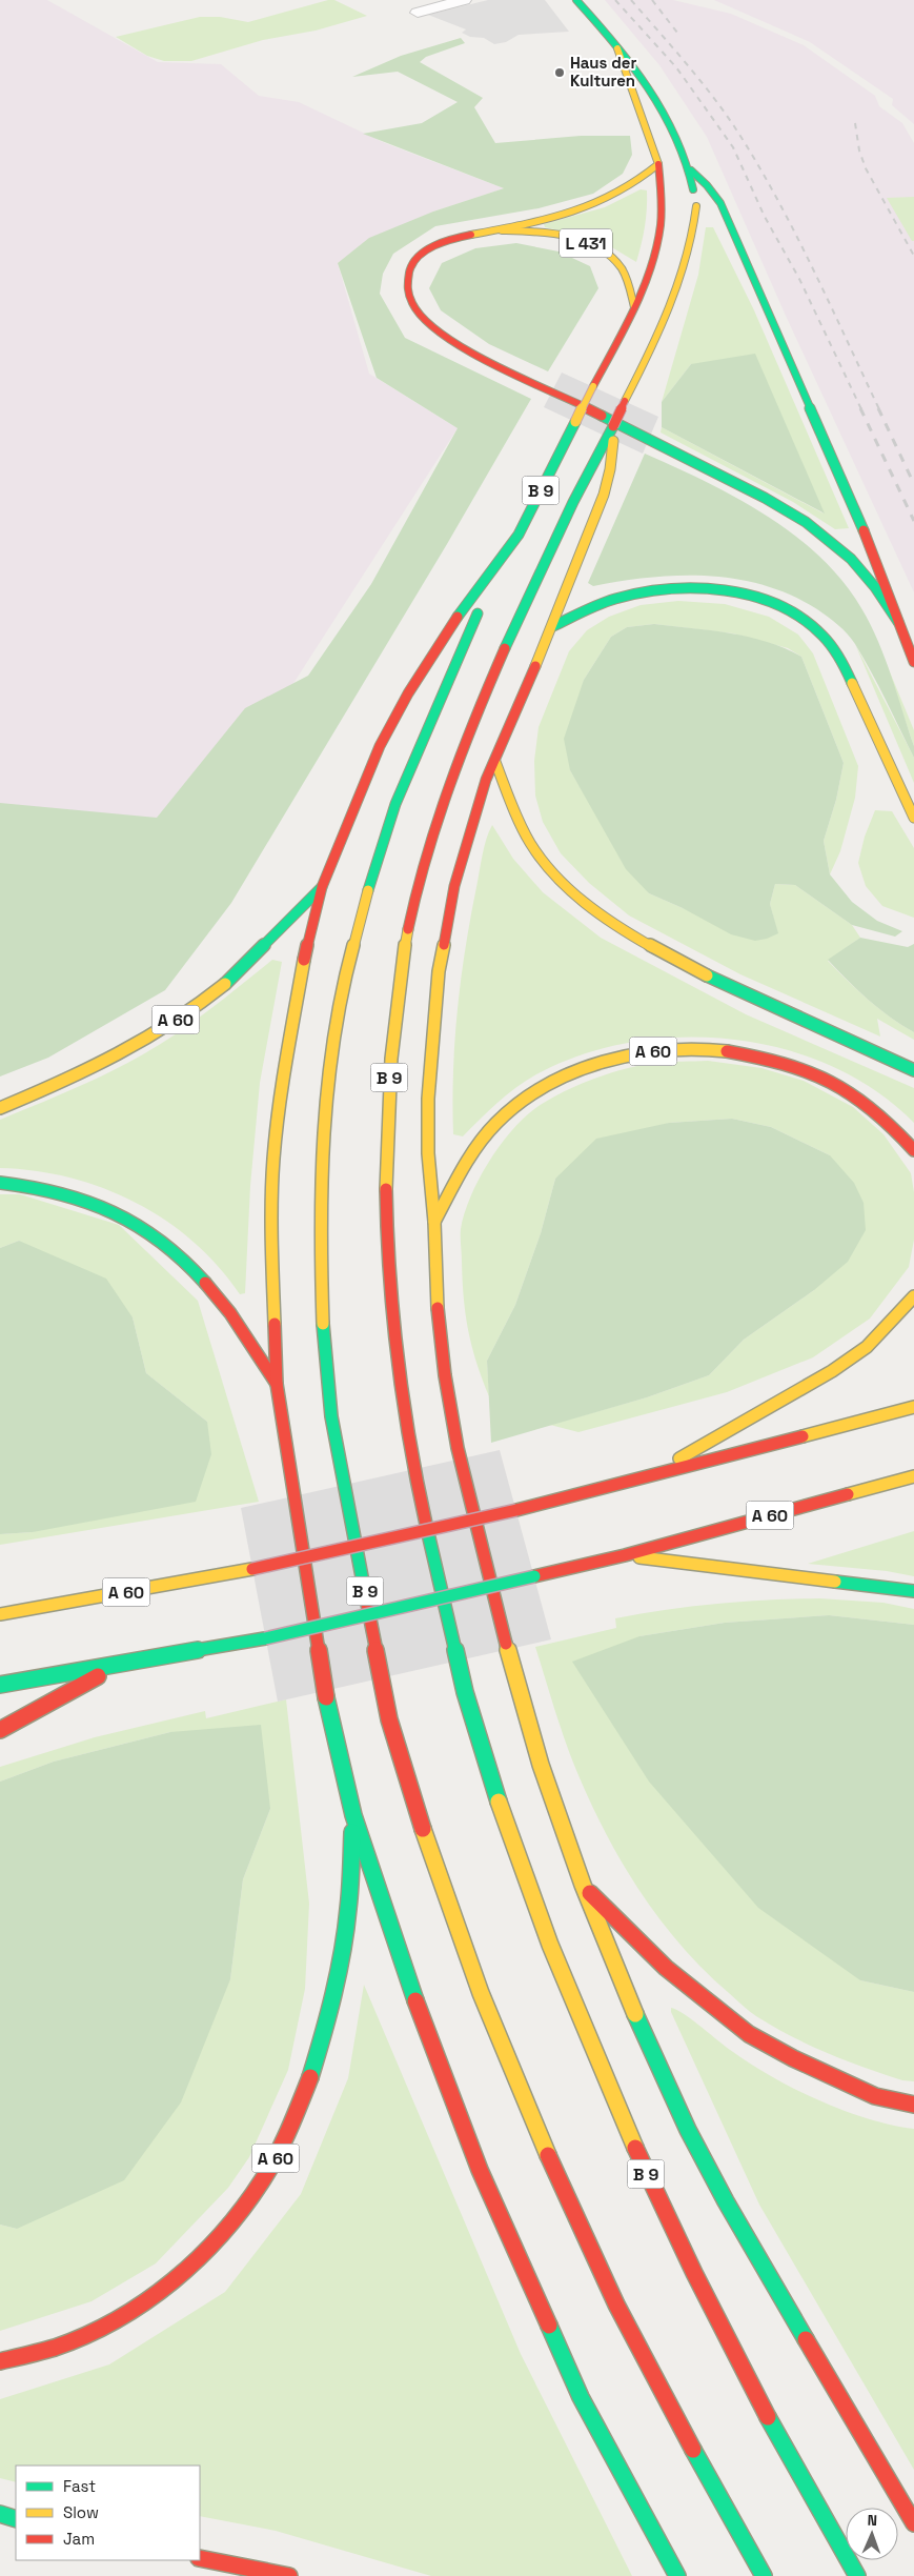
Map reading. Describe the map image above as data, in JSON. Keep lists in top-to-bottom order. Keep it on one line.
{"streets":{"main road":["L 431","B 9","A 60"]},"crossings":[["L 431","B 9"]],"places":["Haus der Kulturen"],"legend":["Fast","Slow","Jam"],"north":"top"}
